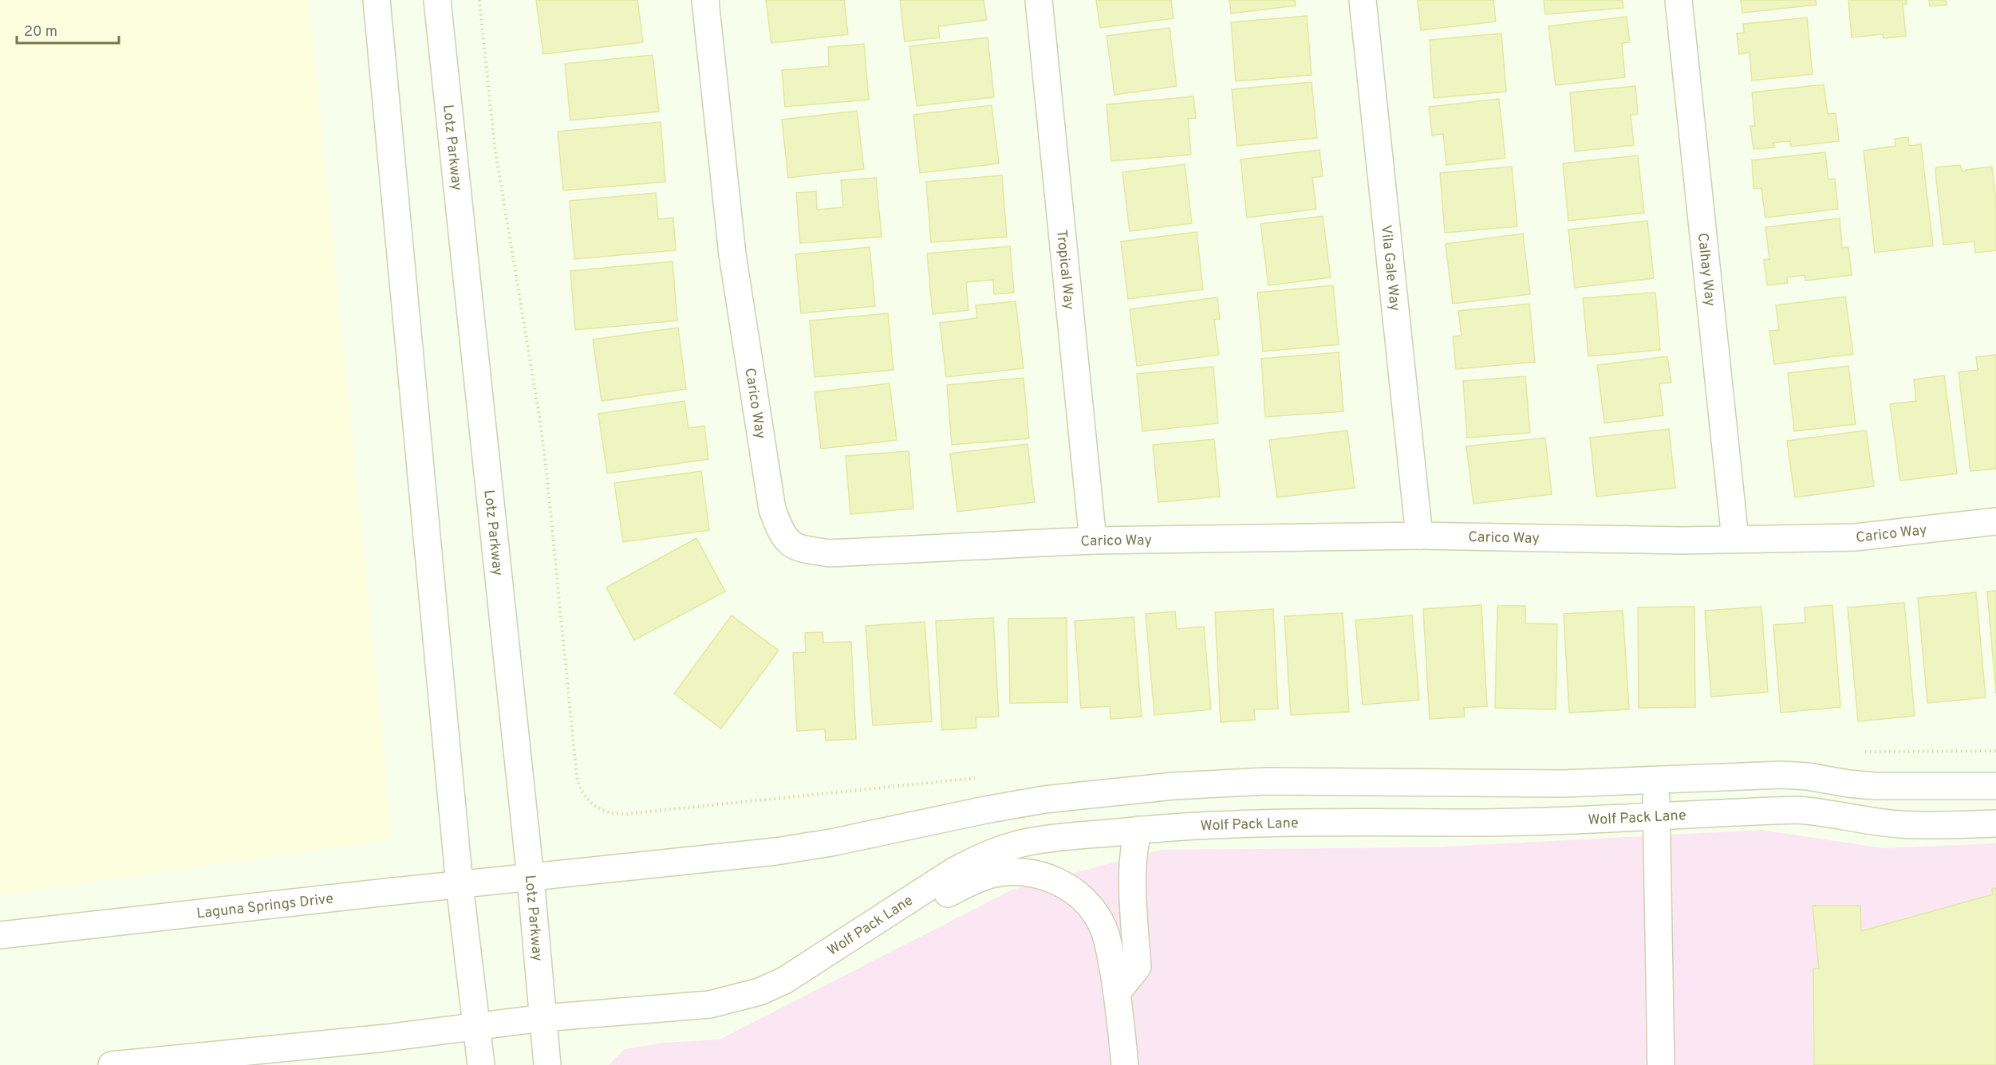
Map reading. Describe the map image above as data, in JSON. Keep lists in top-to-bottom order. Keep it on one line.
{"streets":{"street":["Lotz Parkway","Vila Gale Way","Calhay Way","Tropical Way","Carico Way","Wolf Pack Lane","Laguna Springs Drive"]},"crossings":[["Lotz Parkway","Wolf Pack Lane"],["Lotz Parkway","Laguna Springs Drive"],["Vila Gale Way","Carico Way"],["Calhay Way","Carico Way"],["Tropical Way","Carico Way"]],"scale_bar":"20 m"}
